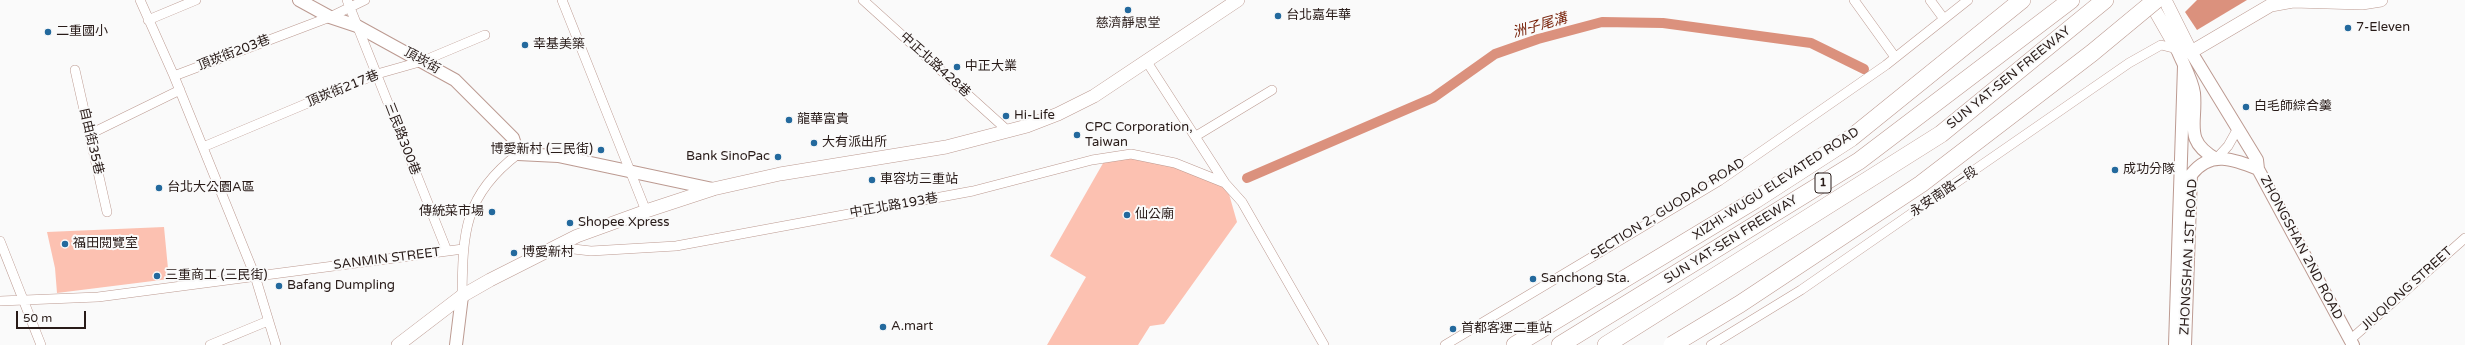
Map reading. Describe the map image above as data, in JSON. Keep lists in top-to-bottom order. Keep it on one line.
{"streets":{"highway":["SUN YAT-SEN FREEWAY","1","XIZHI-WUGU ELEVATED ROAD"],"street":["頂崁街203巷","頂崁街","中正北路428巷","頂崁街217巷","三民路300巷","自由街35巷","永安南路一段","中正北路193巷","SECTION 2, GUODAO ROAD","ZHONGSHAN 2ND ROAD","ZHONGSHAN 1ST ROAD","SANMIN STREET","JIUQIONG STREET"]},"crossings":[["頂崁街203巷","頂崁街"],["頂崁街203巷","三民路300巷"],["頂崁街","頂崁街217巷"],["頂崁街","三民路300巷"],["頂崁街217巷","三民路300巷"],["三民路300巷","SANMIN STREET"],["永安南路一段","ZHONGSHAN 1ST ROAD"],["ZHONGSHAN 2ND ROAD","ZHONGSHAN 1ST ROAD"],["ZHONGSHAN 2ND ROAD","JIUQIONG STREET"]],"water":["洲子尾溝"],"places":["慈濟靜思堂","台北嘉年華","7-Eleven","二重國小","幸基美築","中正大業","白毛師綜合羹","Hi-Life","龍華富貴","CPC Corporation, Taiwan","大有派出所","博愛新村 (三民街)","Bank SinoPac","成功分隊","車容坊三重站","台北大公園A區","傳統菜市場","仙公廟","Shopee Xpress","福田閱覽室","博愛新村","三重商工 (三民街)","Sanchong Sta.","Bafang Dumpling","A.mart","首都客運二重站"],"scale_bar":"50 m"}
